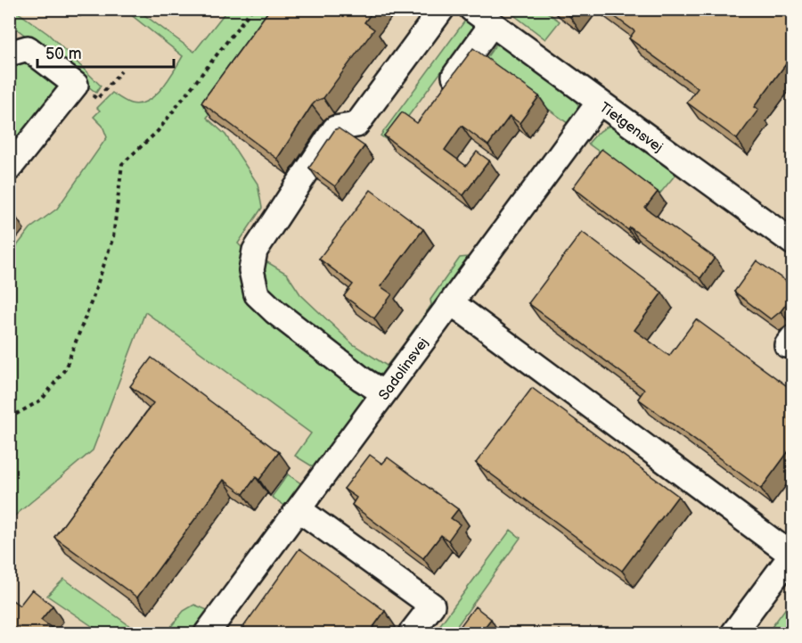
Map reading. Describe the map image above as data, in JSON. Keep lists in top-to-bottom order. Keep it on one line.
{"streets":{"street":["Tietgensvej","Sadolinsvej"]},"crossings":[["Tietgensvej","Sadolinsvej"]],"scale_bar":"50 m"}
